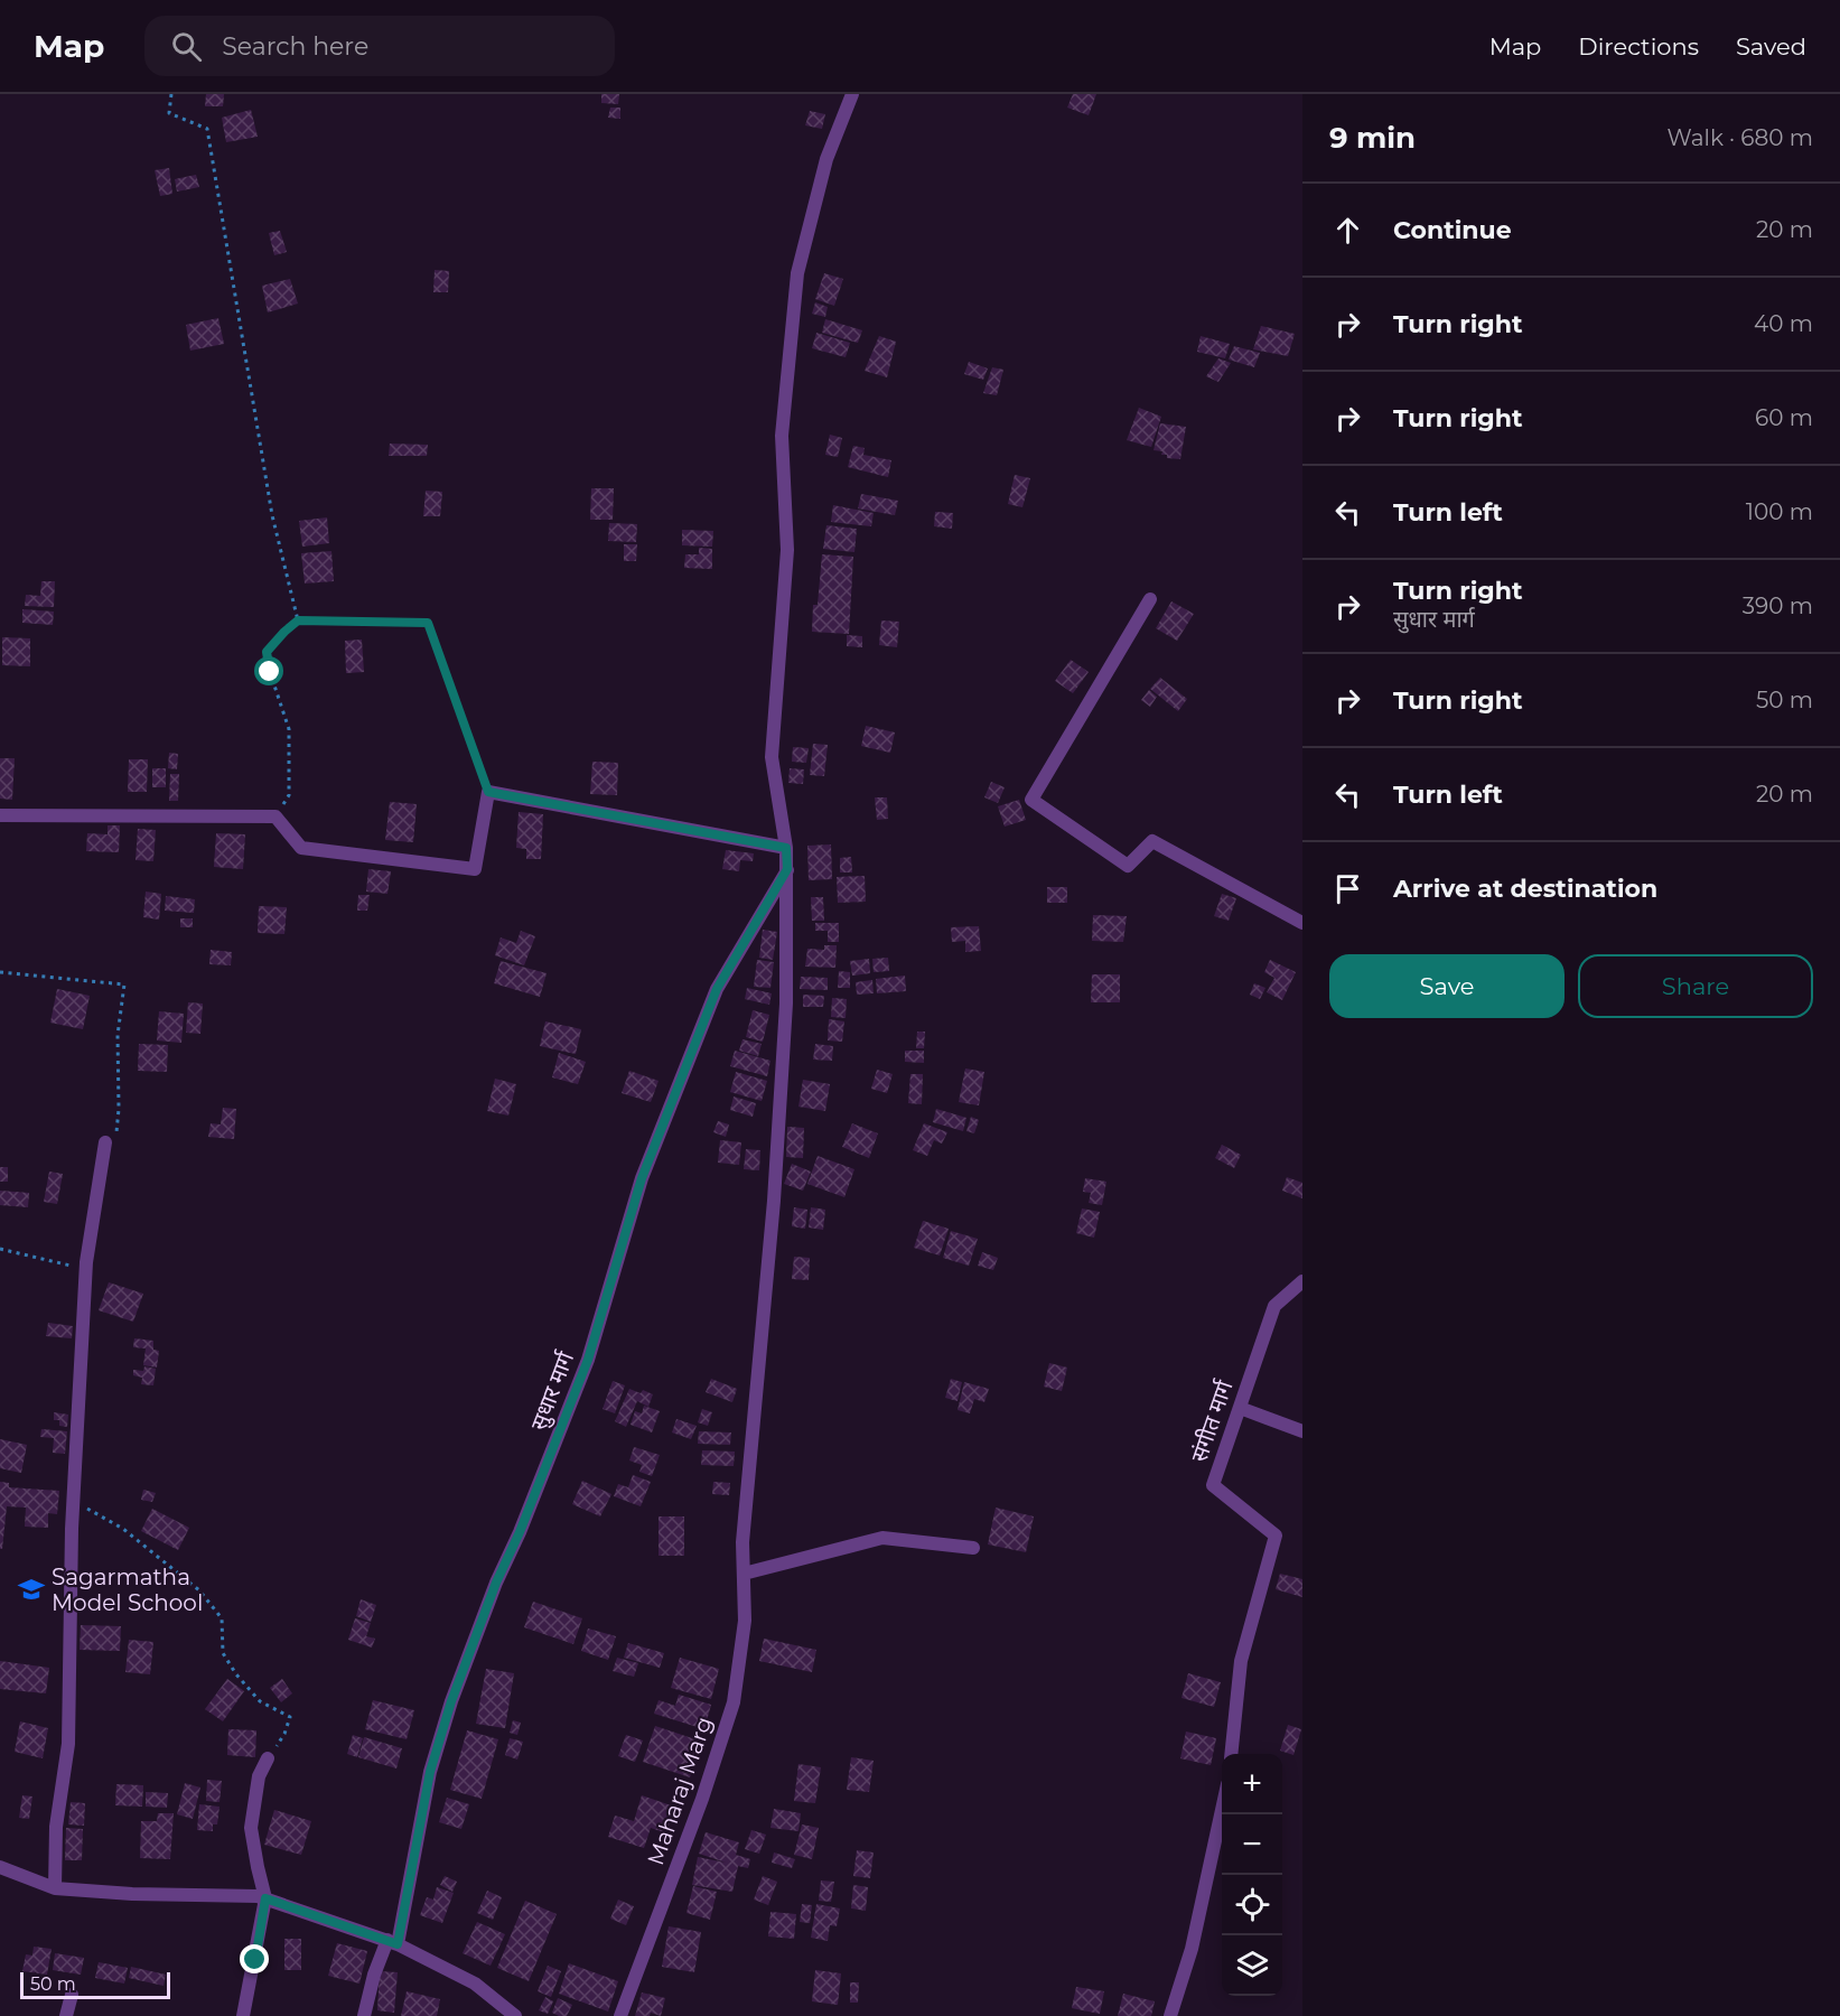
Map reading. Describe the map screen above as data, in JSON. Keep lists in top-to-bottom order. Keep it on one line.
{"streets":{"street":["सुधार मार्ग","संगीत मार्ग","Maharaj Marg"]},"crossings":[["सुधार मार्ग","Maharaj Marg"]],"places":{"school or university":["Sagarmatha Model School"]},"scale_bar":"50 m","page":{"header":"Map","search":"Search here","nav":["Map","Directions","Saved"],"heading":["9 min","Walk · 680 m"],"list":[["Continue","20 m"],["Turn right","40 m"],["Turn right","60 m"],["Turn left","100 m"],["Turn right","सुधार मार्ग","390 m"],["Turn right","50 m"],["Turn left","20 m"],"Arrive at destination"],"buttons":["Save","Share"],"map_buttons":["+","−"],"scale":"50 m"}}
